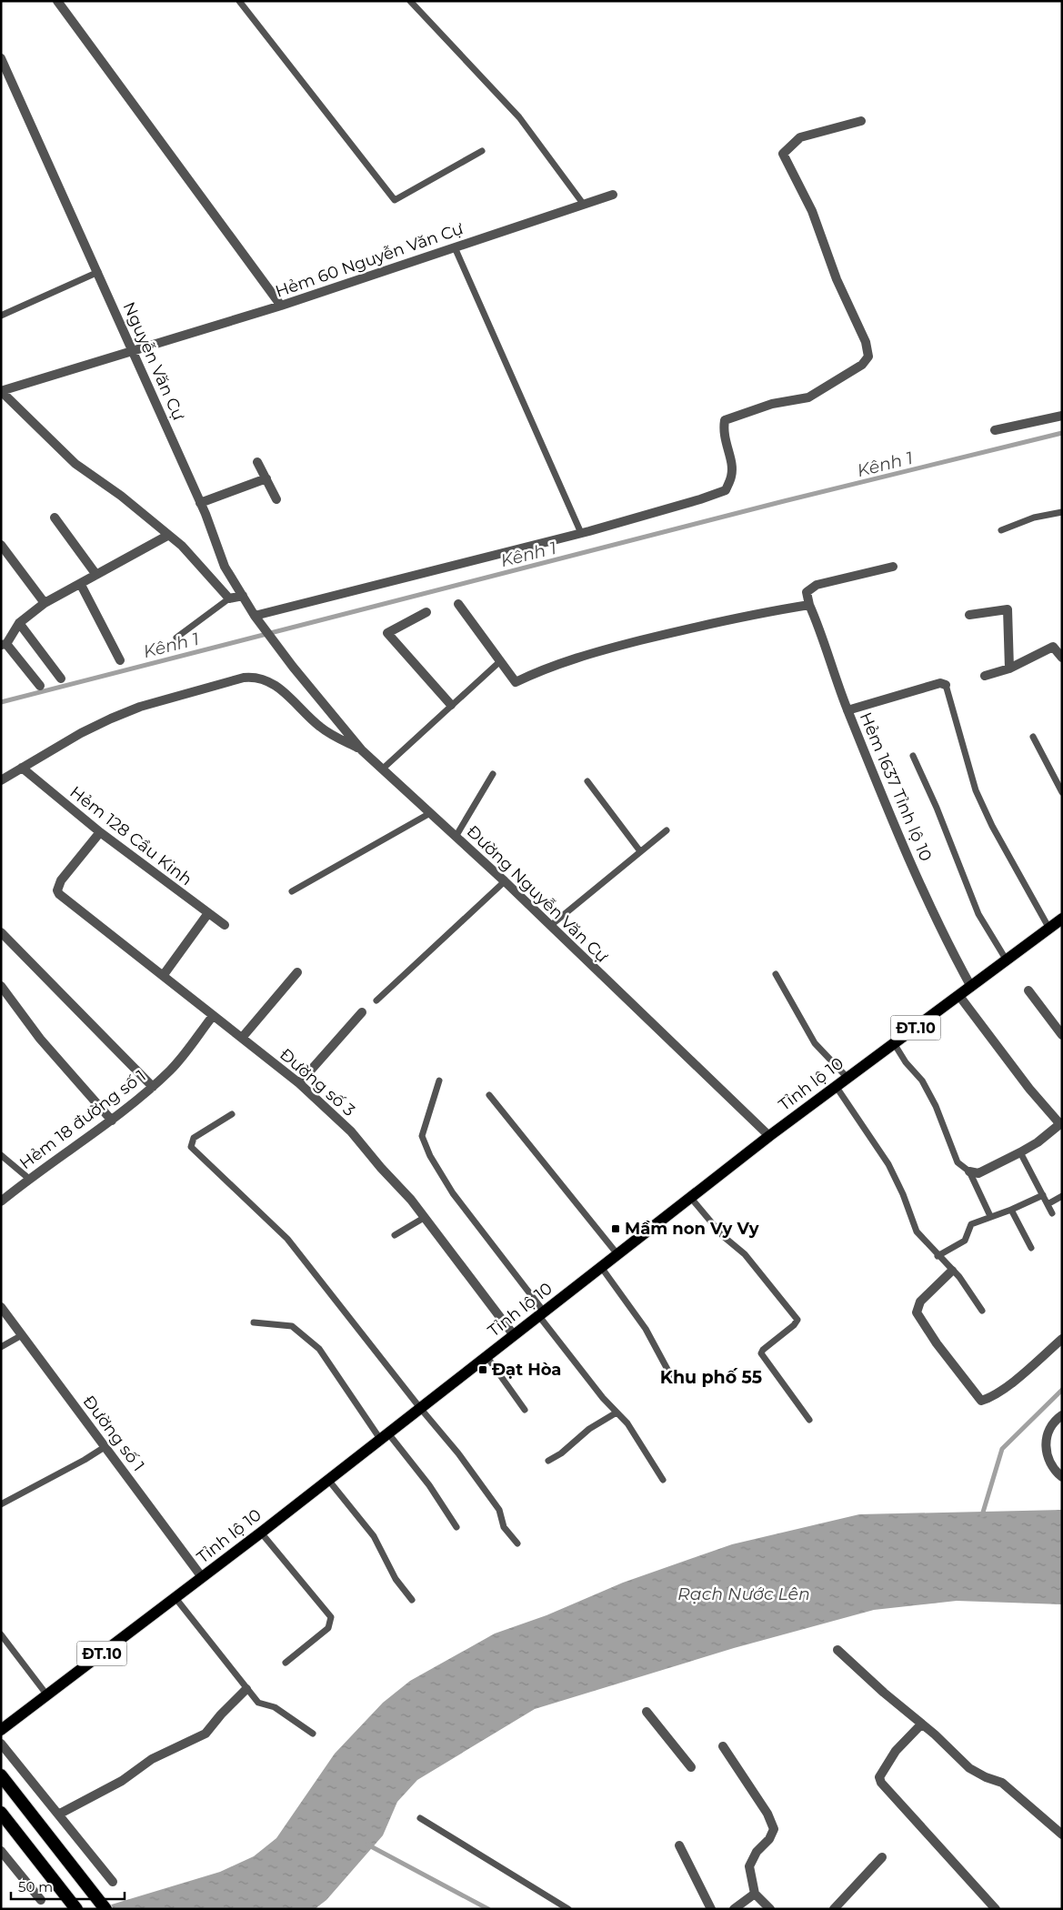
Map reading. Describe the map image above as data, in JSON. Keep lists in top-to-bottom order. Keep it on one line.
{"streets":{"main road":["ĐT.10","Tỉnh lộ 10"],"street":["Hẻm 60 Nguyễn Văn Cự","Nguyễn Văn Cự","Hẻm 1637 Tỉnh lộ 10","Hẻm 128 Cầu Kinh","Đường Nguyễn Văn Cự","Đường số 3","Hẻm 18 đường số 1","Đường số 1"]},"crossings":[["Hẻm 60 Nguyễn Văn Cự","Nguyễn Văn Cự"],["Nguyễn Văn Cự","Đường Nguyễn Văn Cự"],["Hẻm 1637 Tỉnh lộ 10","Tỉnh lộ 10"],["Hẻm 128 Cầu Kinh","Đường số 3"],["Đường Nguyễn Văn Cự","Tỉnh lộ 10"],["Đường số 3","Tỉnh lộ 10"],["Đường số 3","Hẻm 18 đường số 1"],["Tỉnh lộ 10","Đường số 1"]],"districts":["Khu phố 55"],"water":["Kênh 1","Rạch Nước Lên"],"places":{"transit":["Mầm non Vy Vy","Đạt Hòa"]},"scale_bar":"50 m"}
